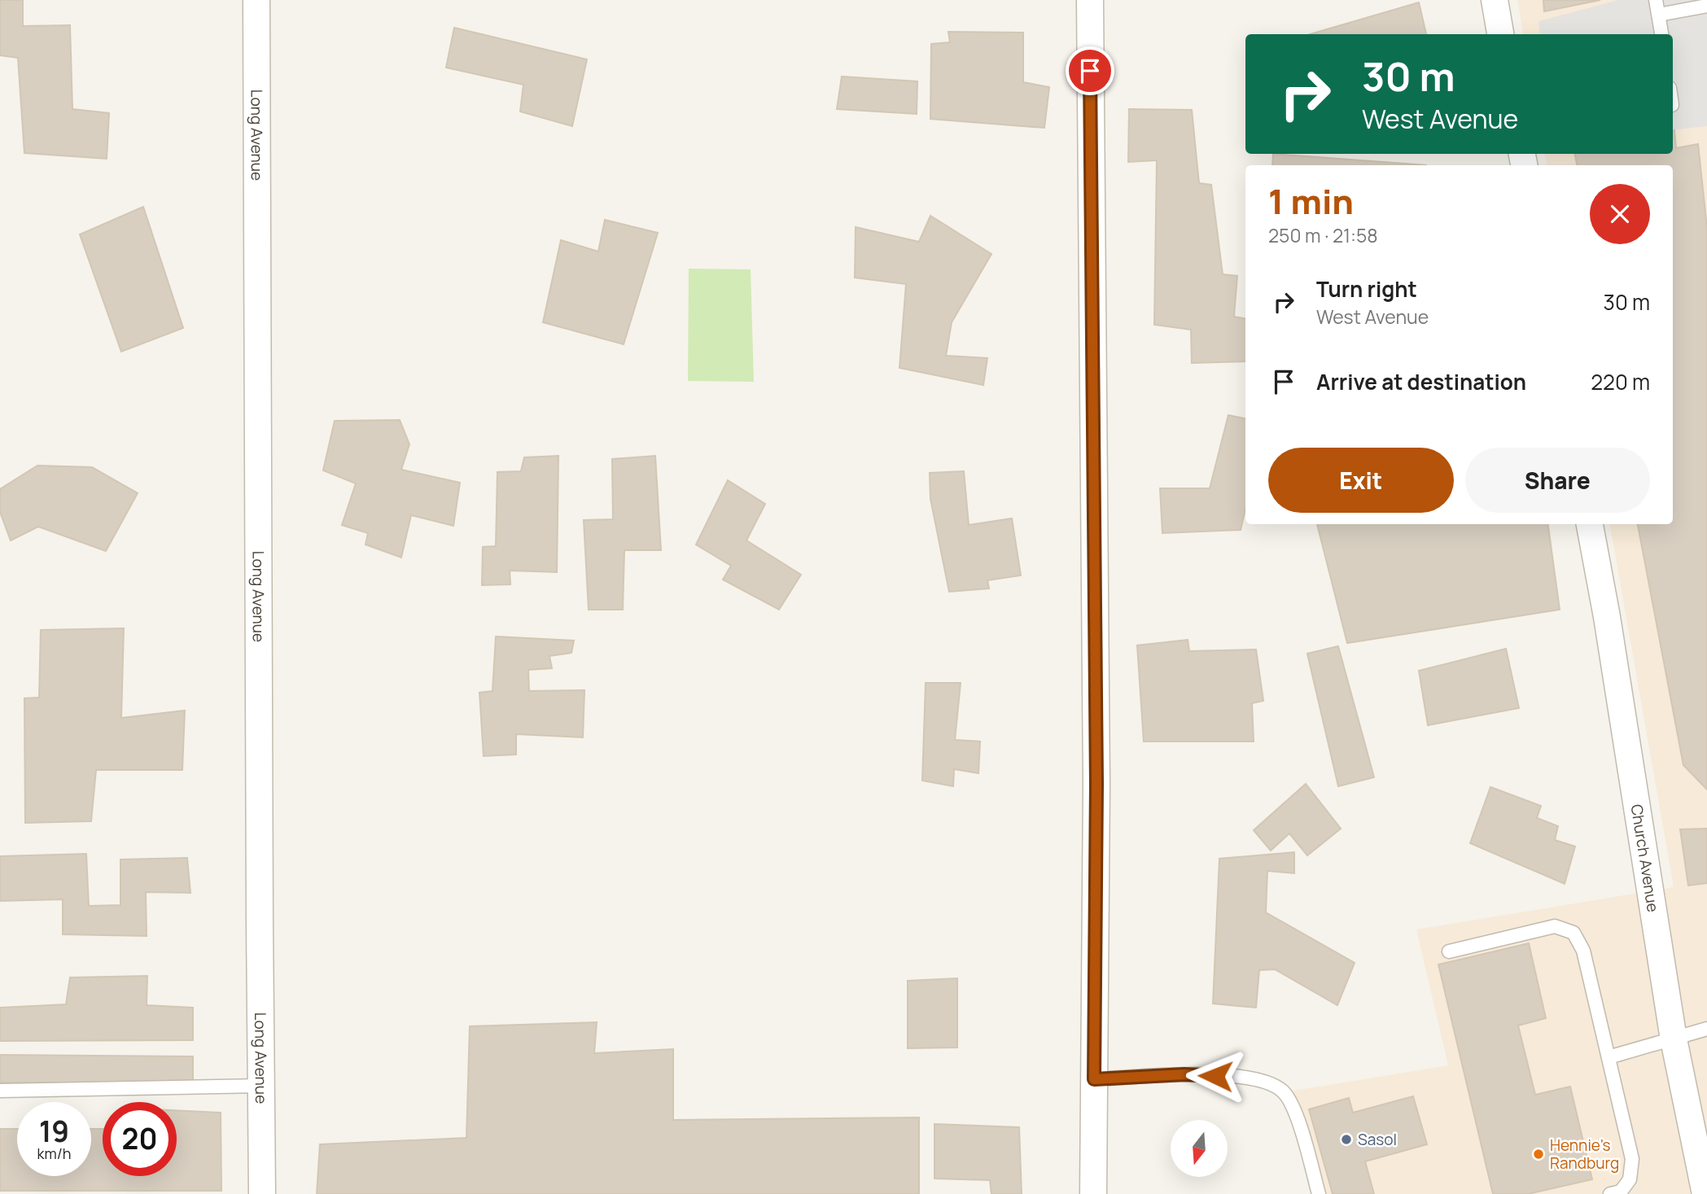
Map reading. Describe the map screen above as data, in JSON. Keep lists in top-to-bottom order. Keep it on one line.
{"streets":{"street":["Long Avenue","Church Avenue"]},"places":["Sasol","Hennie's Randburg"],"north":"bottom","page":{"turn":["30 m","West Avenue"],"heading":["1 min","250 m · 21:58"],"list":[{"name":"Turn right","note":"West Avenue","value":"30 m"},{"name":"Arrive at destination","value":"220 m"}],"buttons":["Exit","Share"],"speed":"19 km/h","limit":"20"}}
